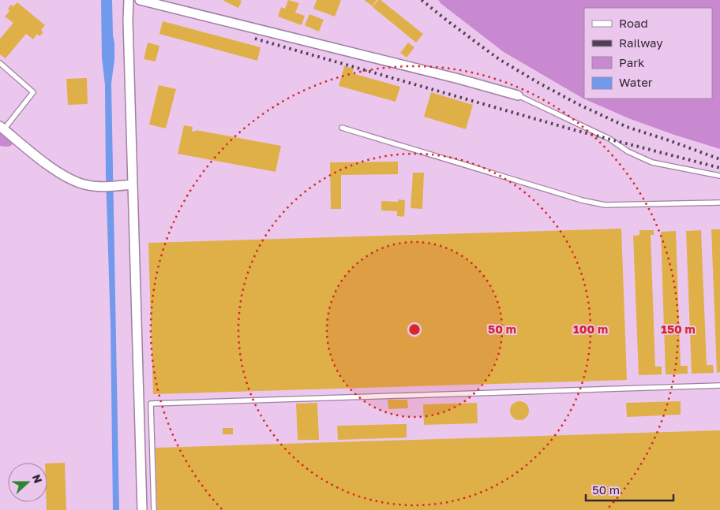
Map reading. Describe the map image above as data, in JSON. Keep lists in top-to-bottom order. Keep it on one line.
{"legend":["Road","Railway","Park","Water"],"scale_bar":"50 m","north":"right","rings":["50 m","100 m","150 m"]}
